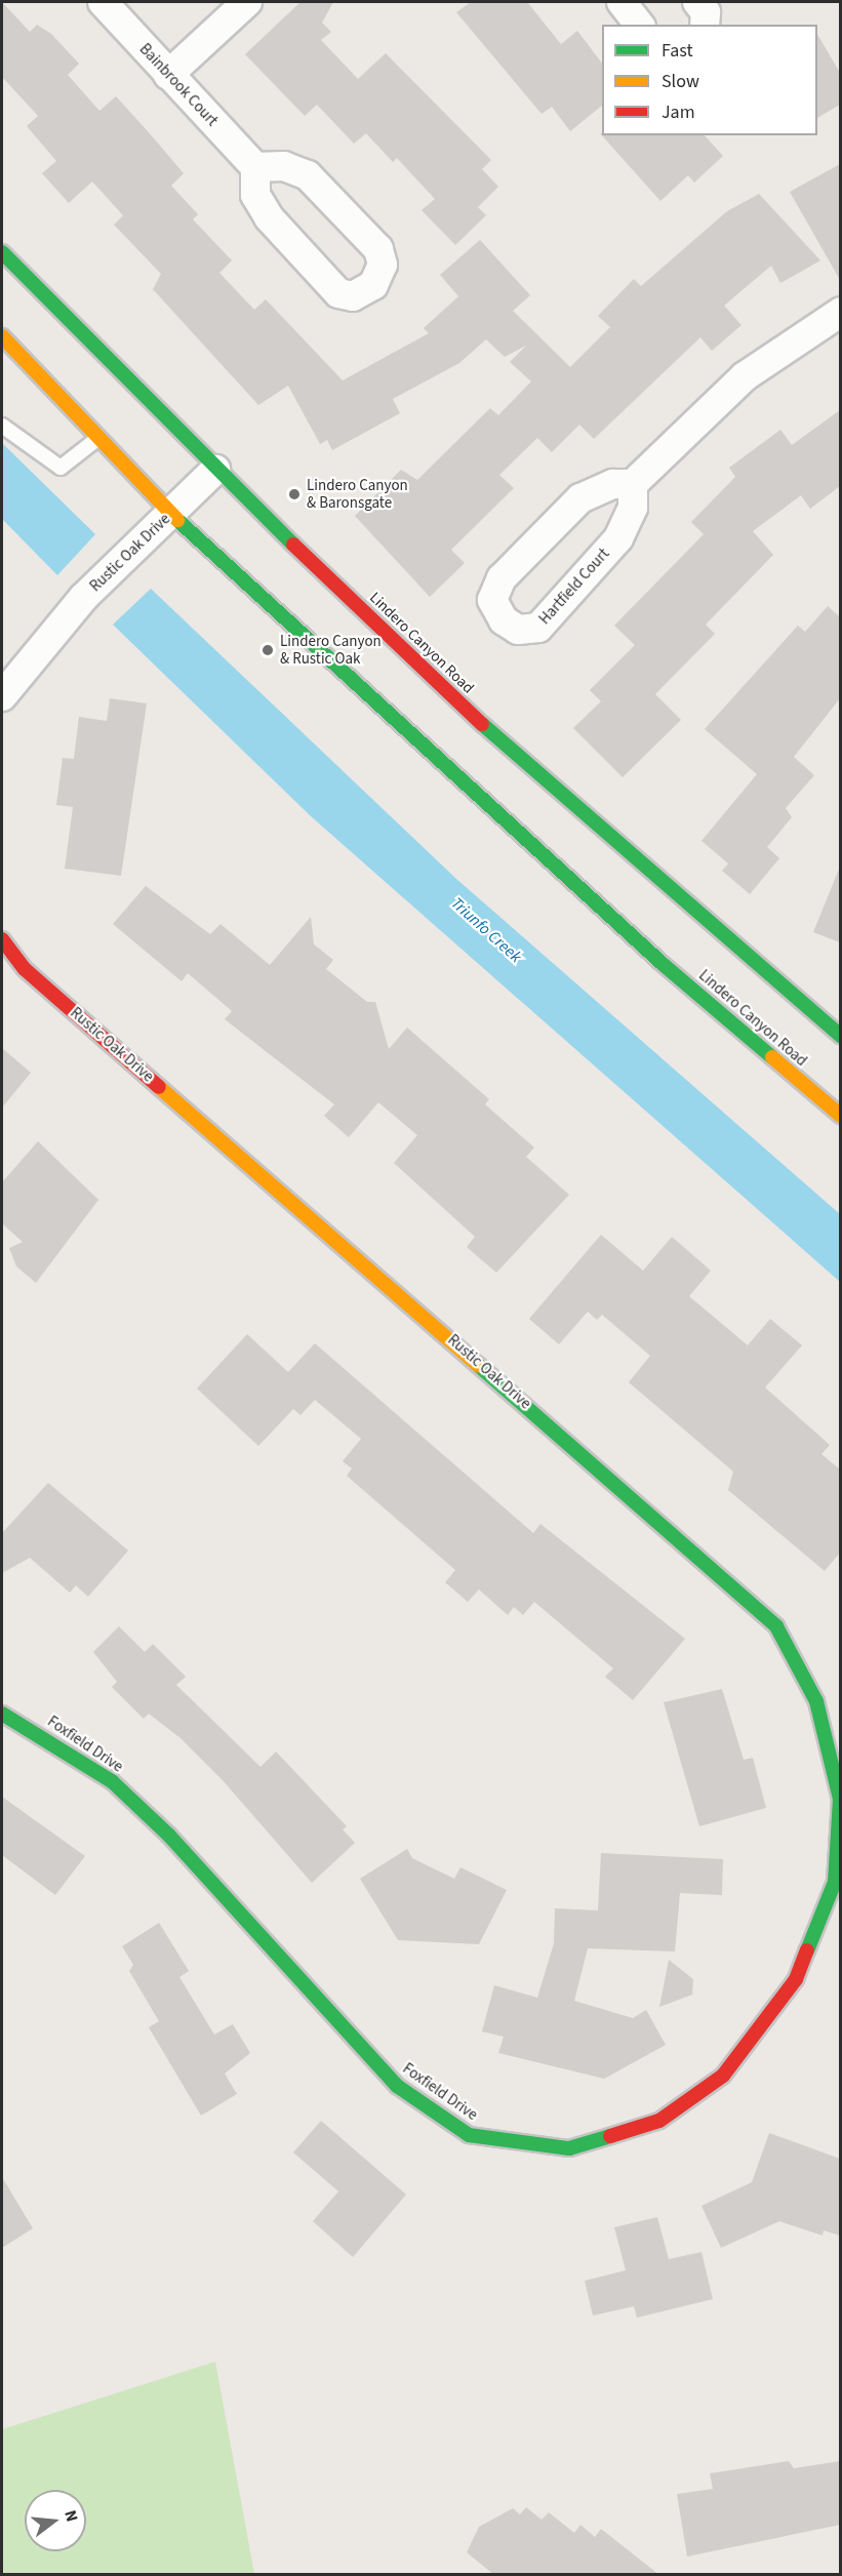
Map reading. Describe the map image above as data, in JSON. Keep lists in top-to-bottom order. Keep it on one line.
{"streets":{"street":["Bainbrook Court","Rustic Oak Drive","Hartfield Court","Lindero Canyon Road","Foxfield Drive"]},"crossings":[["Rustic Oak Drive","Lindero Canyon Road"],["Rustic Oak Drive","Foxfield Drive"]],"water":["Triunfo Creek"],"places":["Lindero Canyon & Baronsgate","Lindero Canyon & Rustic Oak"],"legend":["Fast","Slow","Jam"],"north":"right"}
